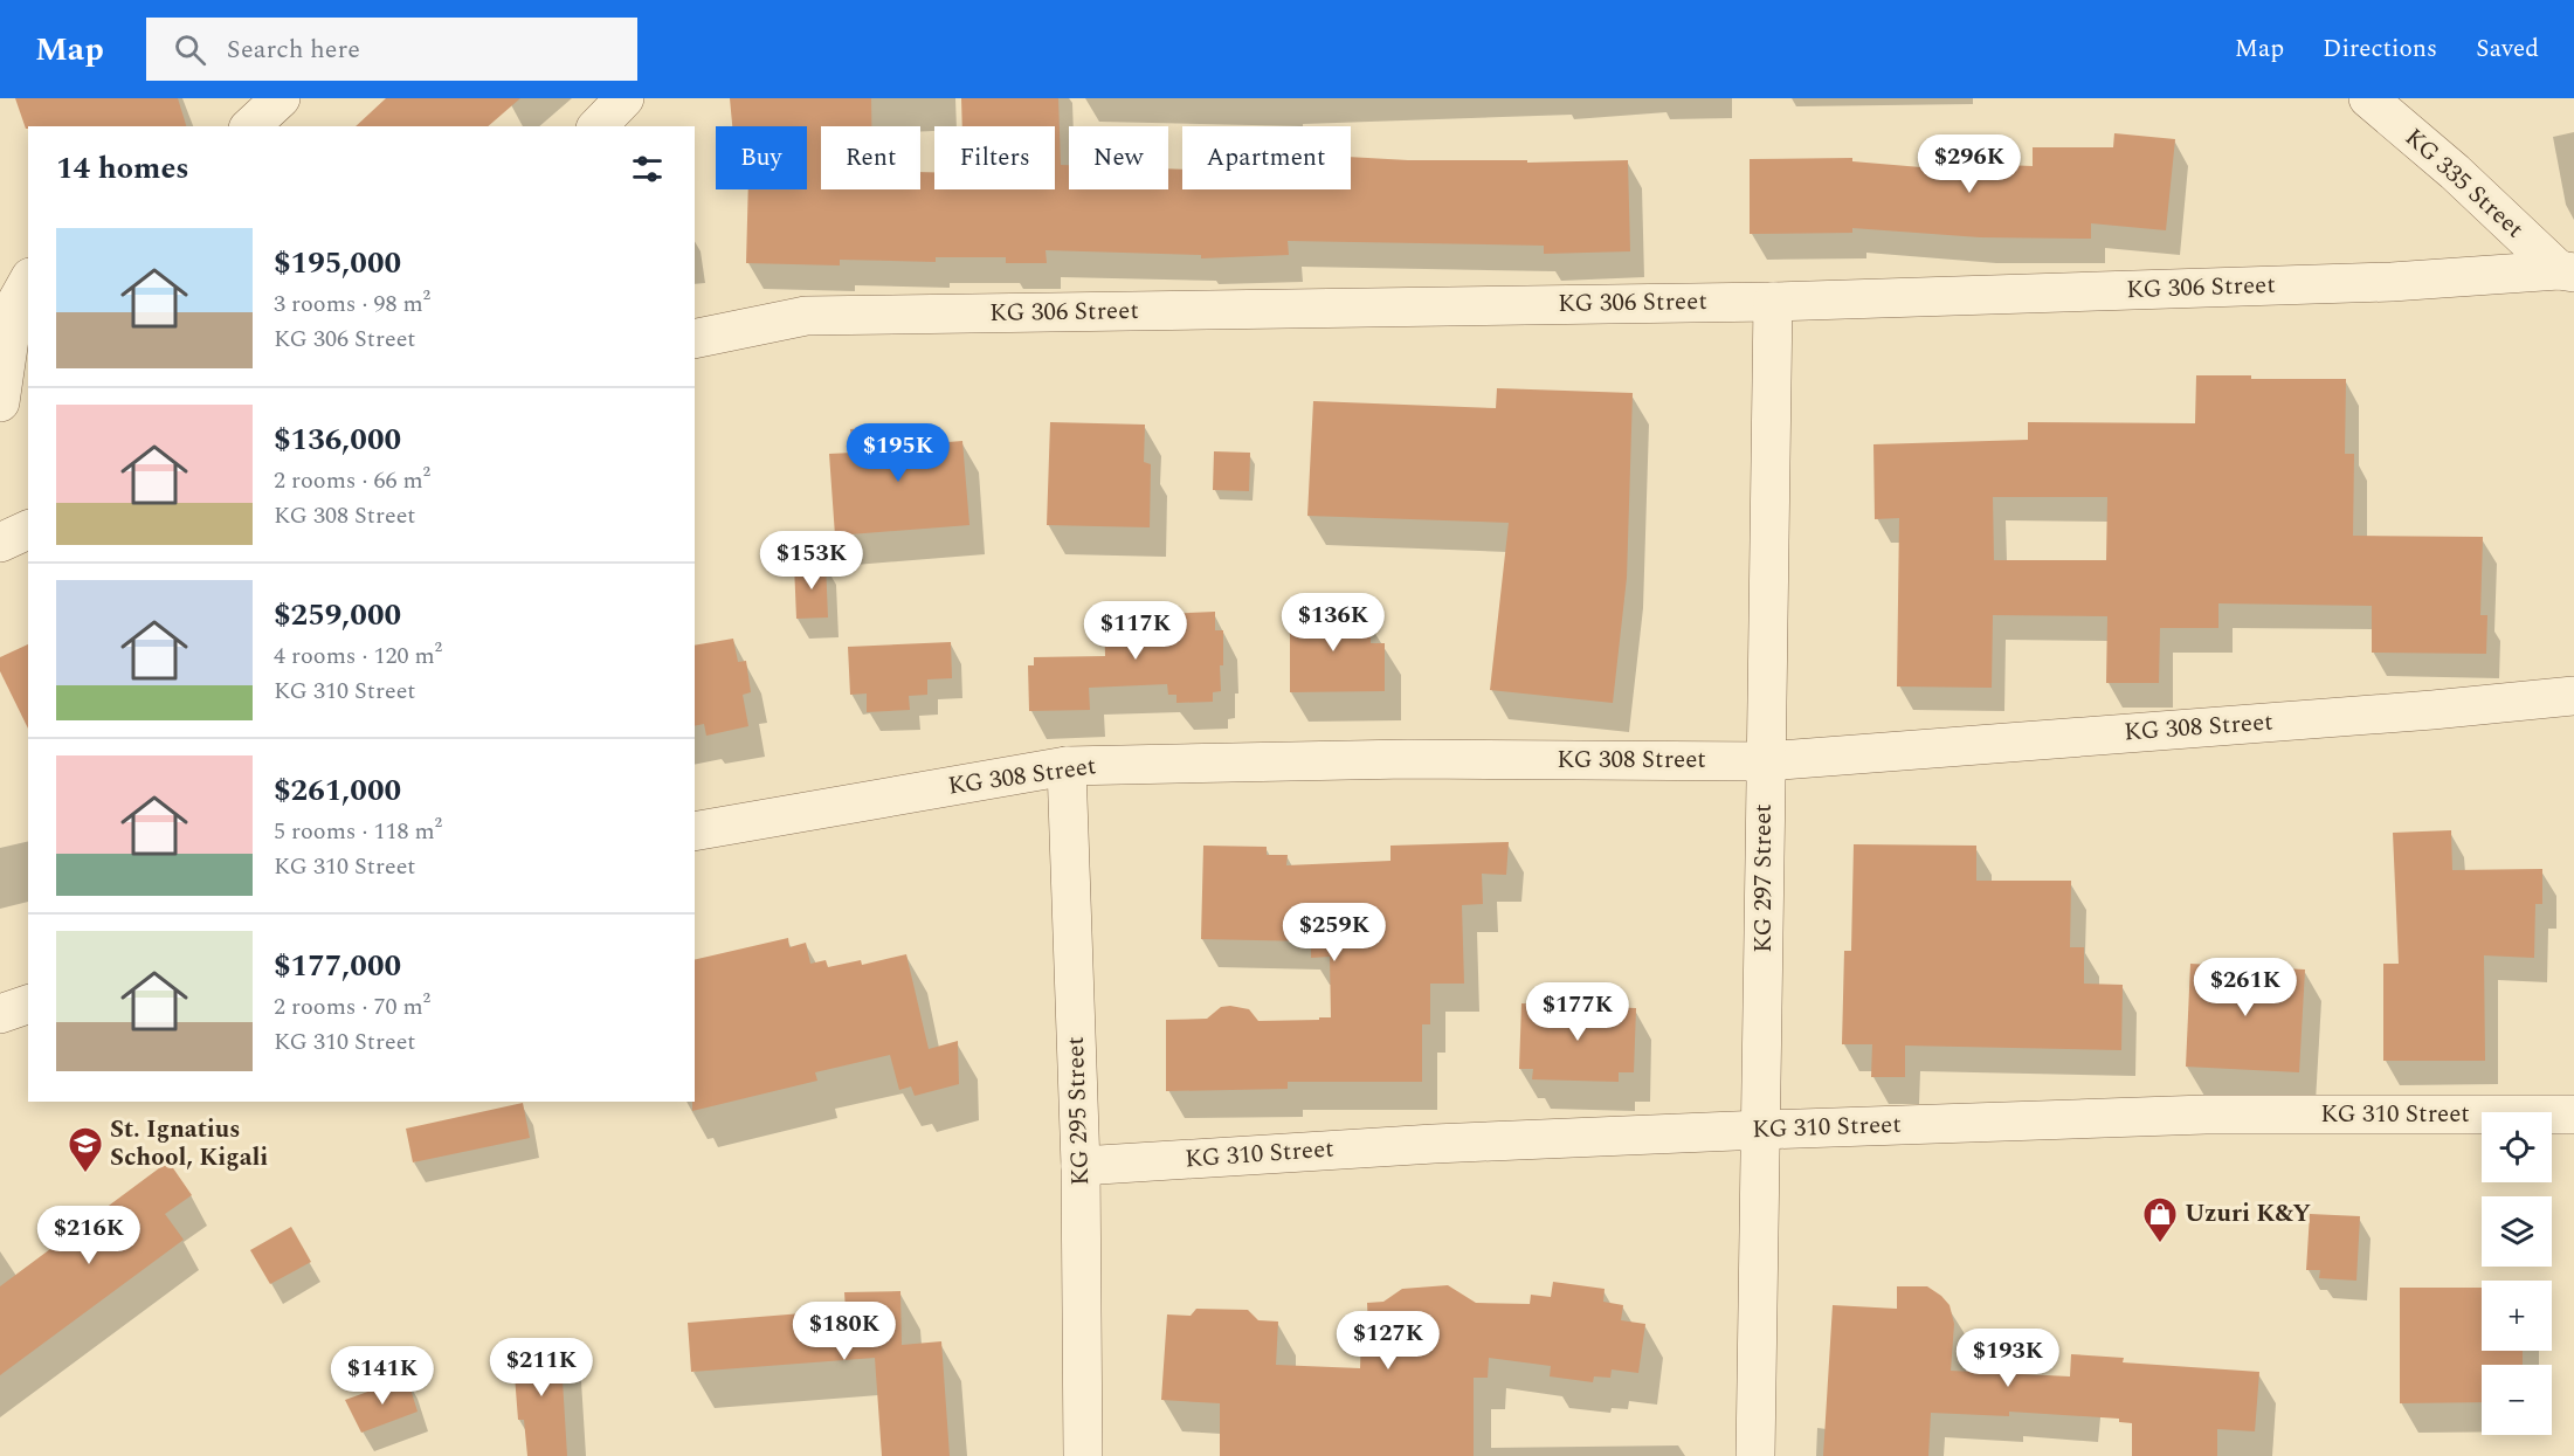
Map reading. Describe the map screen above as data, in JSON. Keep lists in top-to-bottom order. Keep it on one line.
{"streets":{"street":["KG 335 Street","KG 306 Street","KG 308 Street","KG 297 Street","KG 295 Street","KG 310 Street"]},"crossings":[["KG 335 Street","KG 306 Street"],["KG 306 Street","KG 297 Street"],["KG 308 Street","KG 297 Street"],["KG 308 Street","KG 295 Street"],["KG 297 Street","KG 310 Street"],["KG 295 Street","KG 310 Street"]],"places":{"school or university":["St. Ignatius School, Kigali"],"shop":["Uzuri K&Y"]},"page":{"header":"Map","search":"Search here","nav":["Map","Directions","Saved"],"chip":["Buy","Rent","Filters","New","Apartment"],"heading":"14 homes","price":["$296K","$195K","$153K","$136K","$117K","$259K","$261K","$177K","$216K","$180K","$127K","$193K","$211K","$141K"],"list":[{"name":"$195,000","note":"3 rooms · 98 m² · KG 306 Street"},{"name":"$136,000","note":"2 rooms · 66 m² · KG 308 Street"},{"name":"$259,000","note":"4 rooms · 120 m² · KG 310 Street"},{"name":"$261,000","note":"5 rooms · 118 m² · KG 310 Street"},{"name":"$177,000","note":"2 rooms · 70 m² · KG 310 Street"}],"map_buttons":["+","−"]}}
